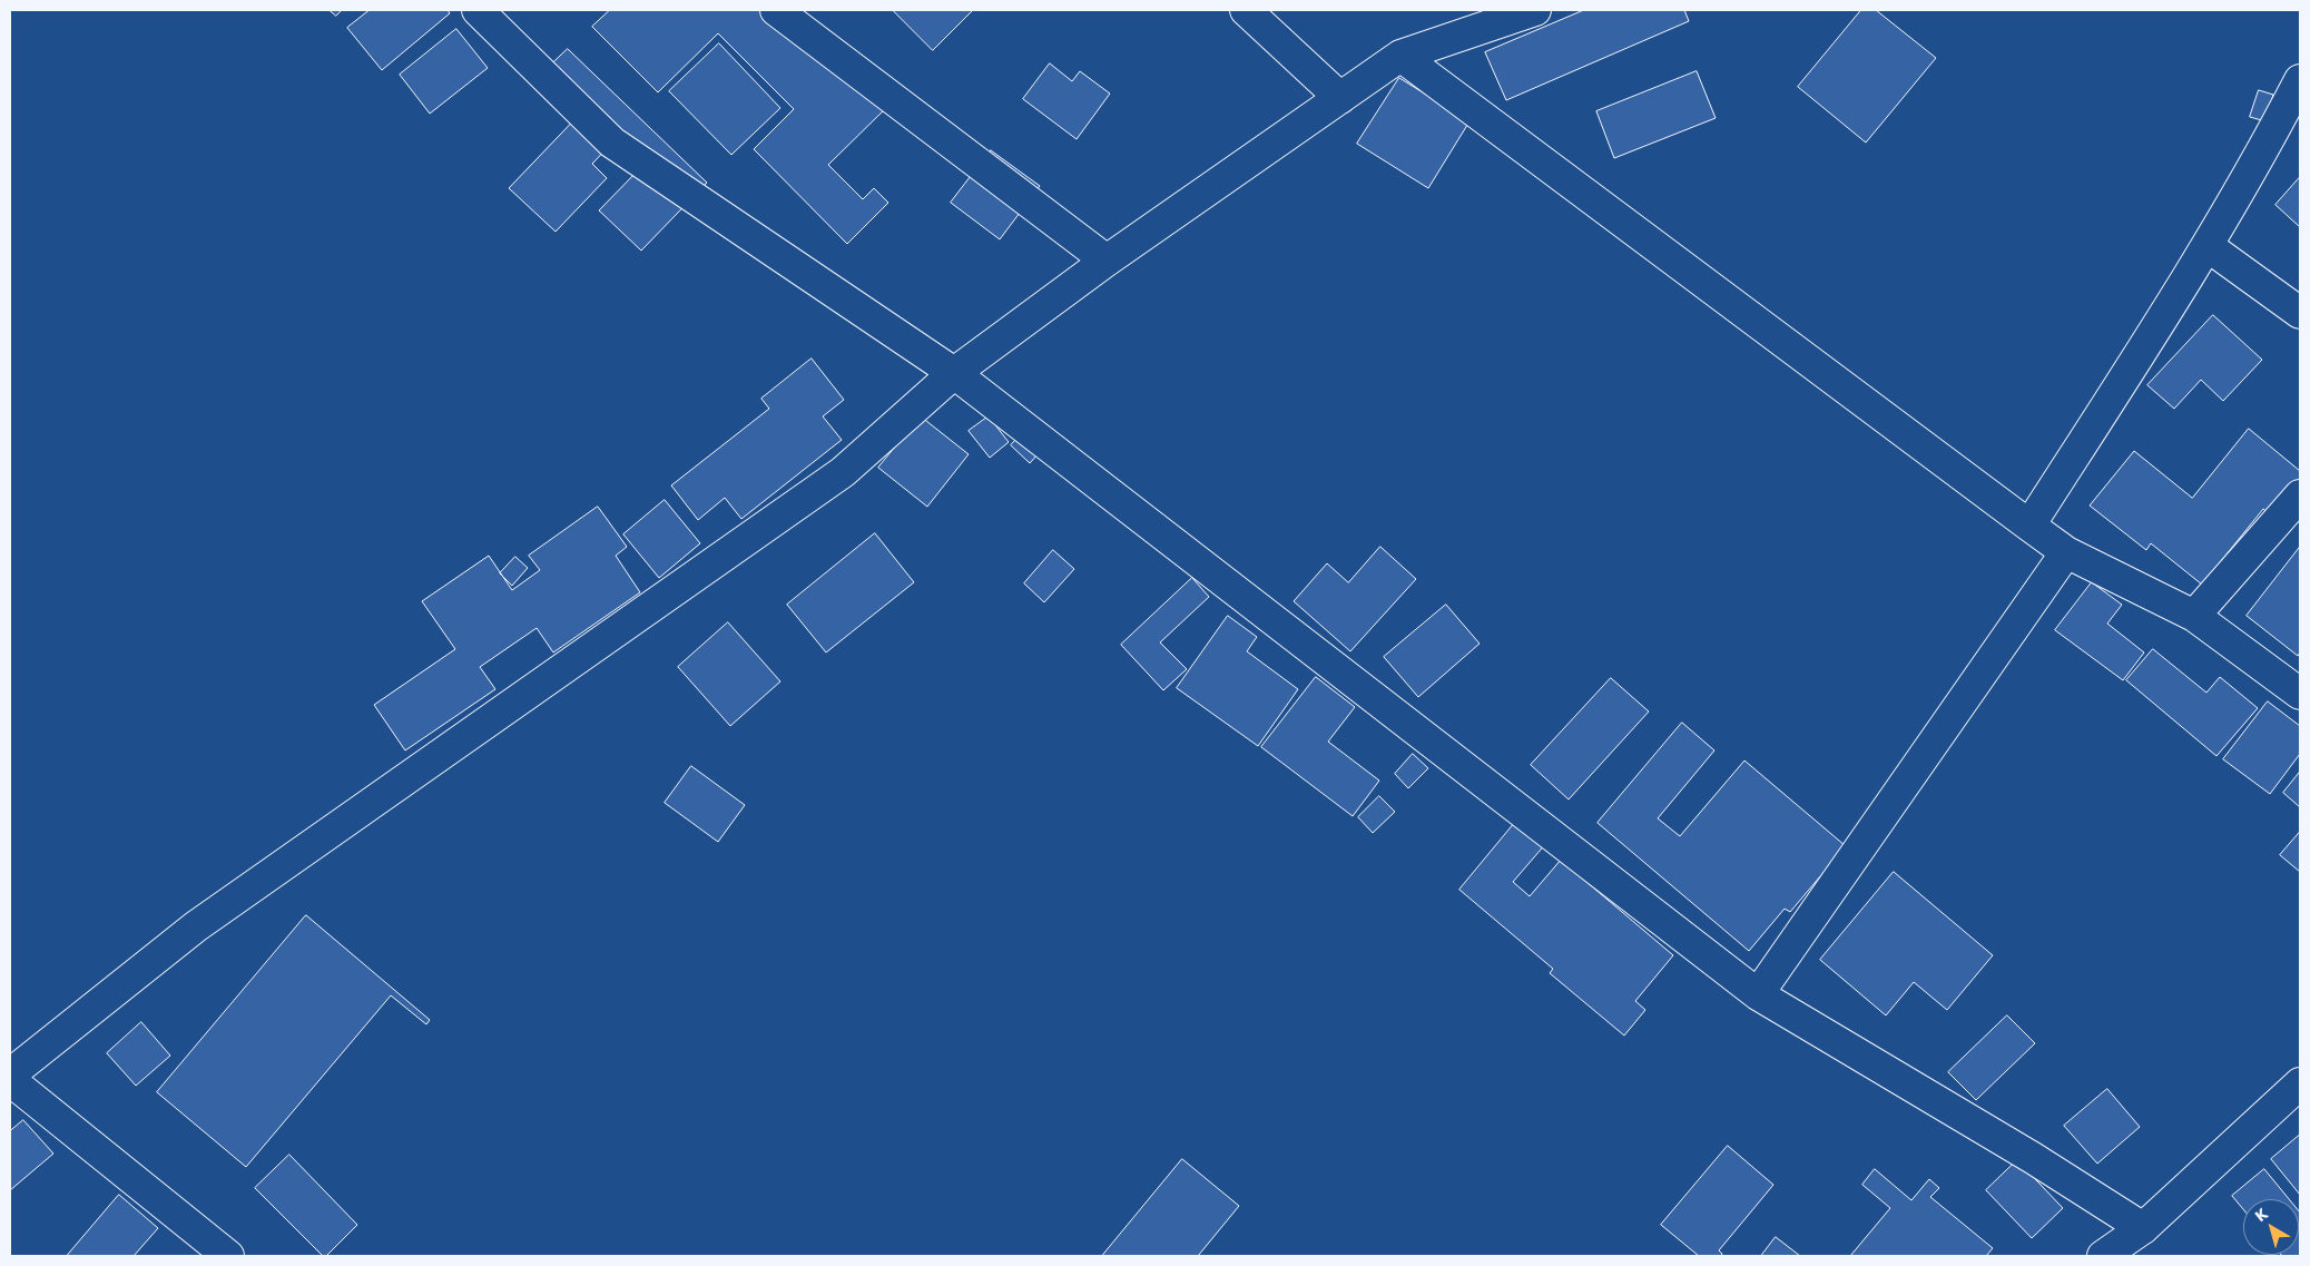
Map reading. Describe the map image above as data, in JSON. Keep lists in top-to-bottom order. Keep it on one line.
{"north":"top left"}
